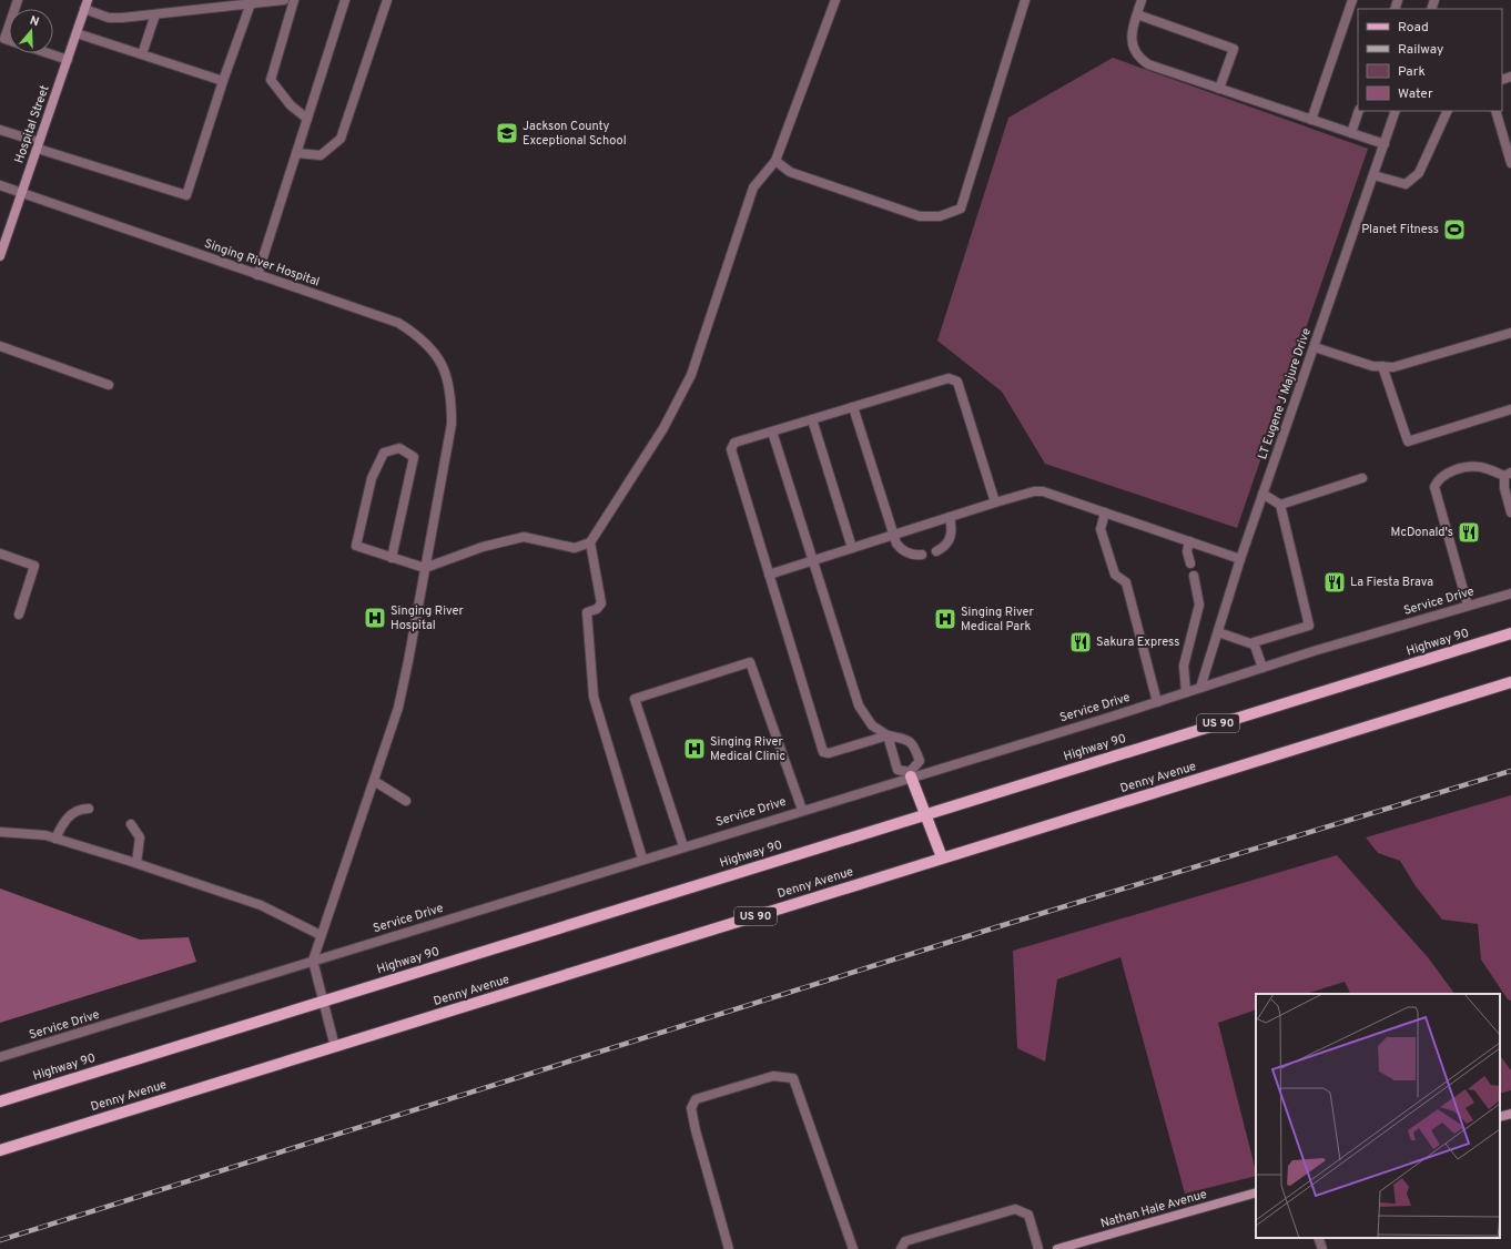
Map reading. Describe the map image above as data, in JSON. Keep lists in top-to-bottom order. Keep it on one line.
{"streets":{"main road":["Highway 90","US 90","Denny Avenue"],"street":["Hospital Street","Singing River Hospital","LT Eugene J Majure Drive","Service Drive","Nathan Hale Avenue"]},"crossings":[["Hospital Street","Singing River Hospital"],["Singing River Hospital","Service Drive"],["LT Eugene J Majure Drive","Service Drive"]],"places":{"school or university":["Jackson County Exceptional School"],"sports":["Planet Fitness"],"restaurant":["McDonald's","La Fiesta Brava","Sakura Express"],"hospital":["Singing River Hospital","Singing River Medical Park","Singing River Medical Clinic"]},"legend":["Road","Railway","Park","Water"],"north":"top"}
